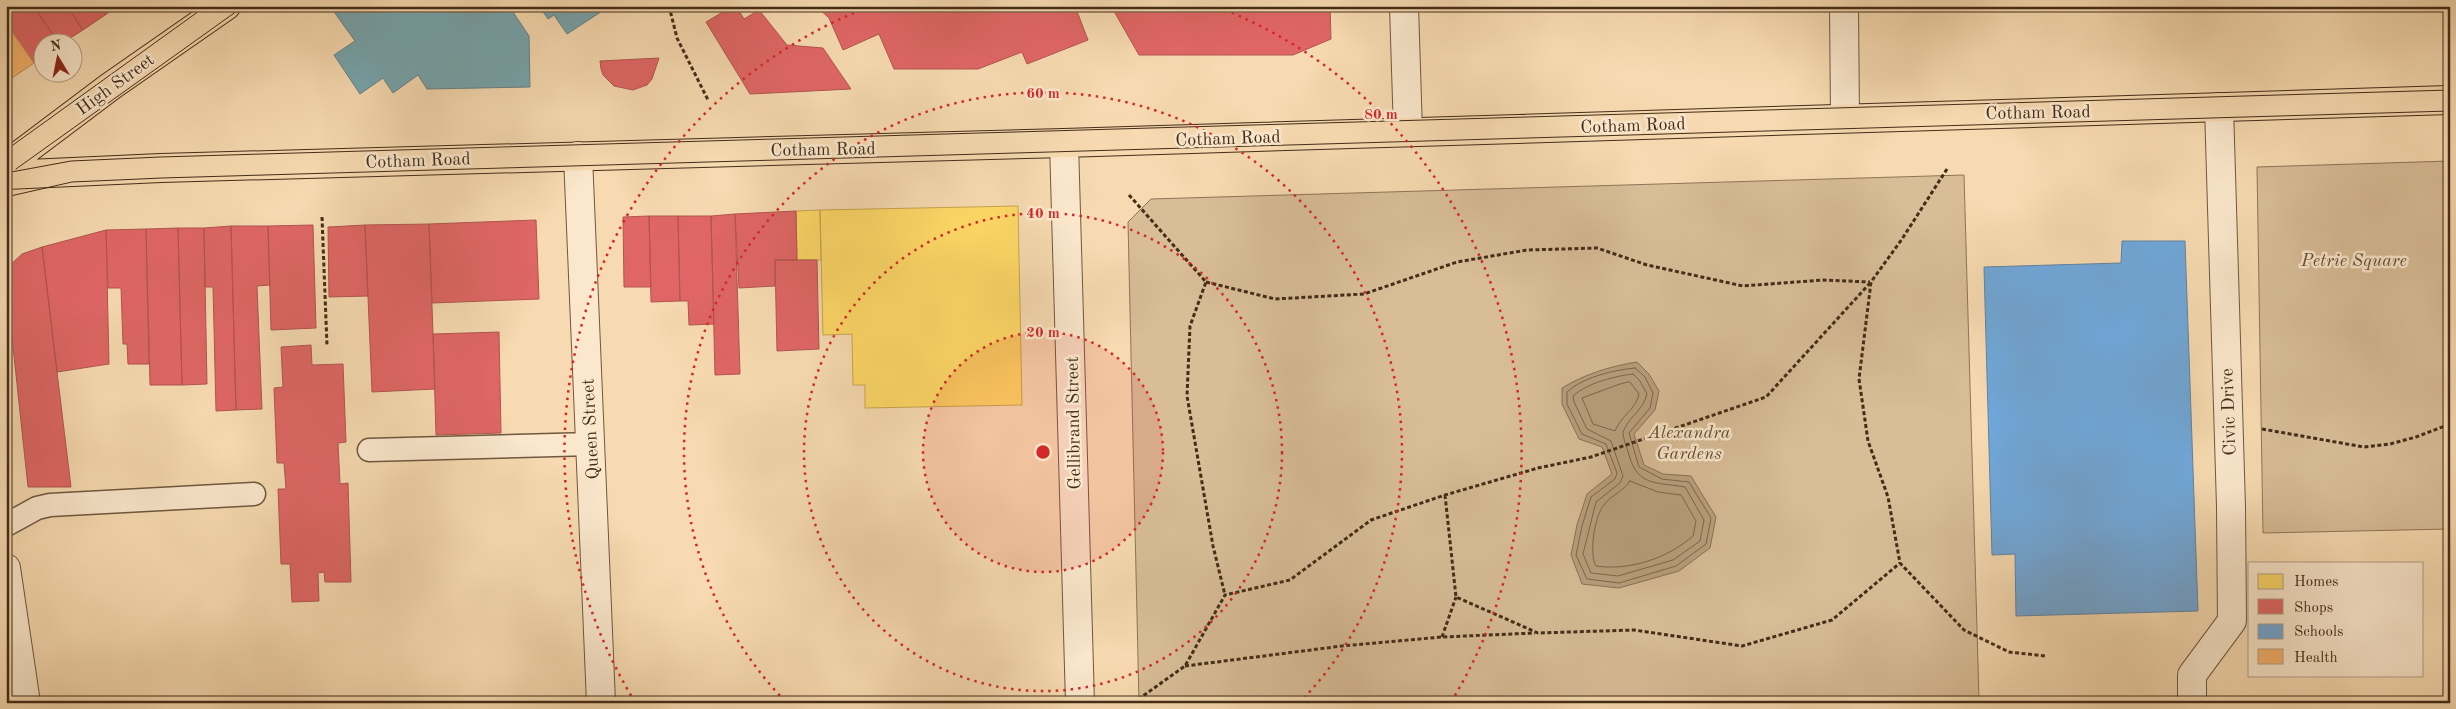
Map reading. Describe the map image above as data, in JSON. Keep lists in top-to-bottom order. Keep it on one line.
{"streets":{"main road":["High Street","Cotham Road"],"street":["Civic Drive","Gellibrand Street","Queen Street"]},"crossings":[["Cotham Road","Civic Drive"],["Cotham Road","Gellibrand Street"],["Cotham Road","Queen Street"]],"parks":["Petrie Square","Alexandra Gardens"],"legend":["Homes","Shops","Schools","Health"],"north":"top","rings":["60 m","80 m","40 m","20 m"]}
